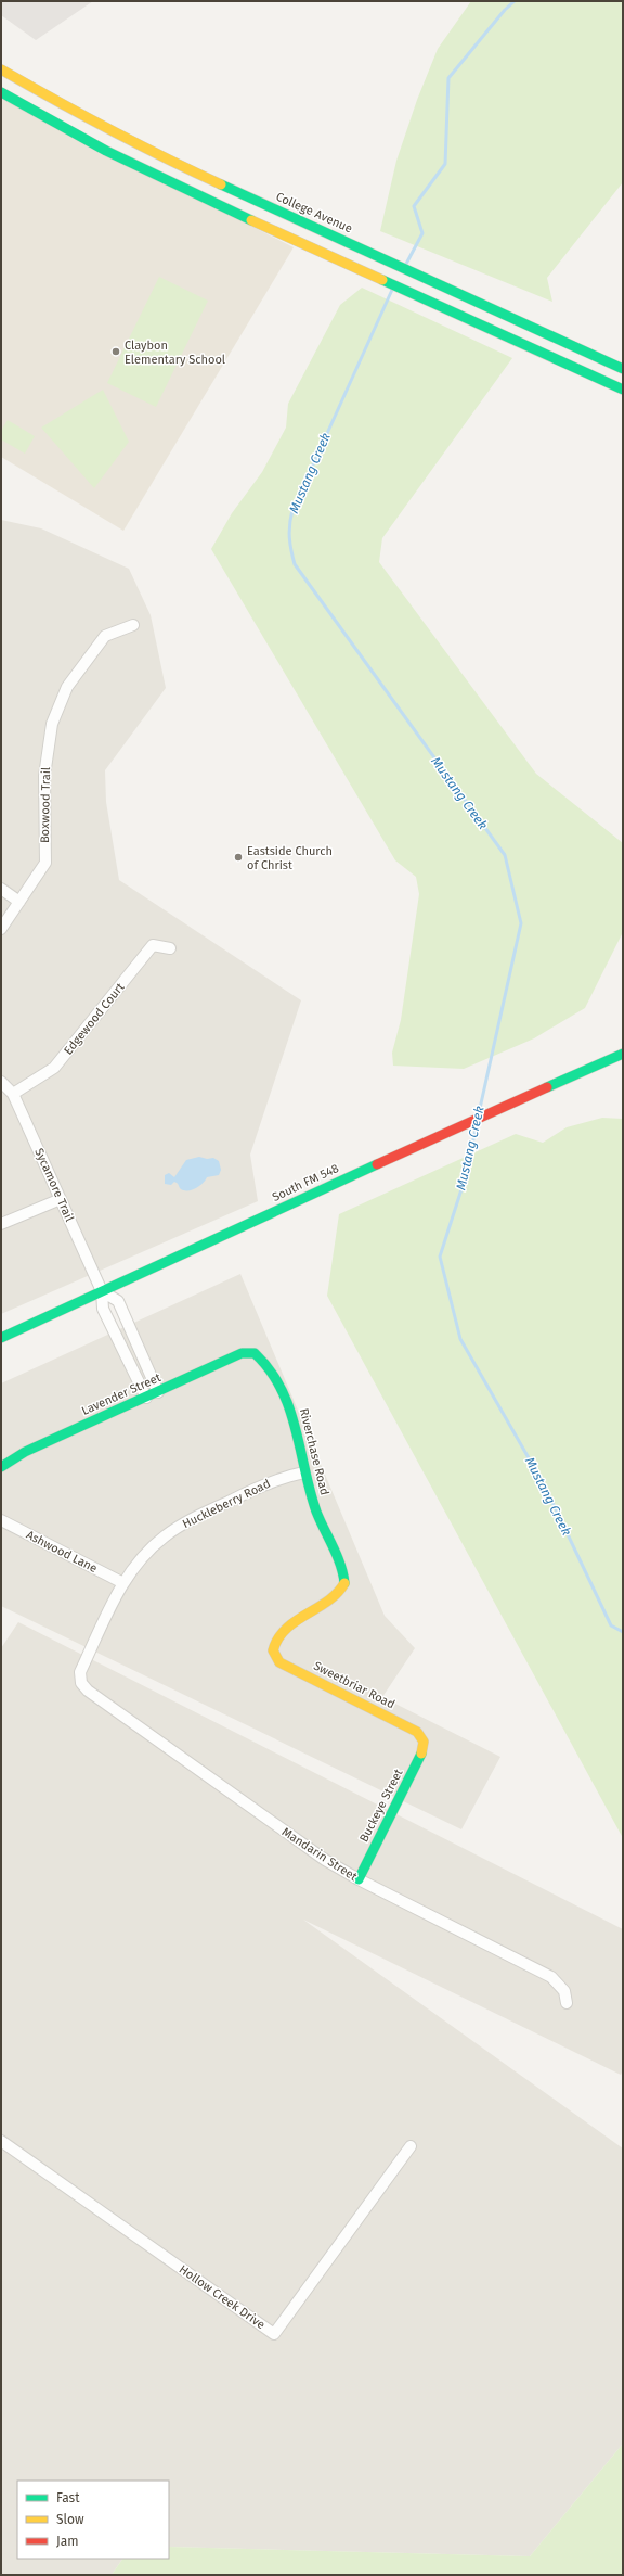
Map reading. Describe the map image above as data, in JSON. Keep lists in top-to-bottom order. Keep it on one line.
{"streets":{"main road":["College Avenue","South FM 548","Lavender Street","Riverchase Road","Sweetbriar Road","Buckeye Street"],"street":["Boxwood Trail","Edgewood Court","Sycamore Trail","Huckleberry Road","Ashwood Lane","Mandarin Street","Hollow Creek Drive"]},"crossings":[["Edgewood Court","Sycamore Trail"],["South FM 548","Sycamore Trail"],["Sycamore Trail","Lavender Street"],["Lavender Street","Riverchase Road"],["Riverchase Road","Huckleberry Road"],["Riverchase Road","Sweetbriar Road"],["Huckleberry Road","Ashwood Lane"],["Huckleberry Road","Mandarin Street"],["Sweetbriar Road","Buckeye Street"],["Buckeye Street","Mandarin Street"]],"water":["Mustang Creek"],"places":["Claybon Elementary School","Eastside Church of Christ"],"legend":["Fast","Slow","Jam"]}
